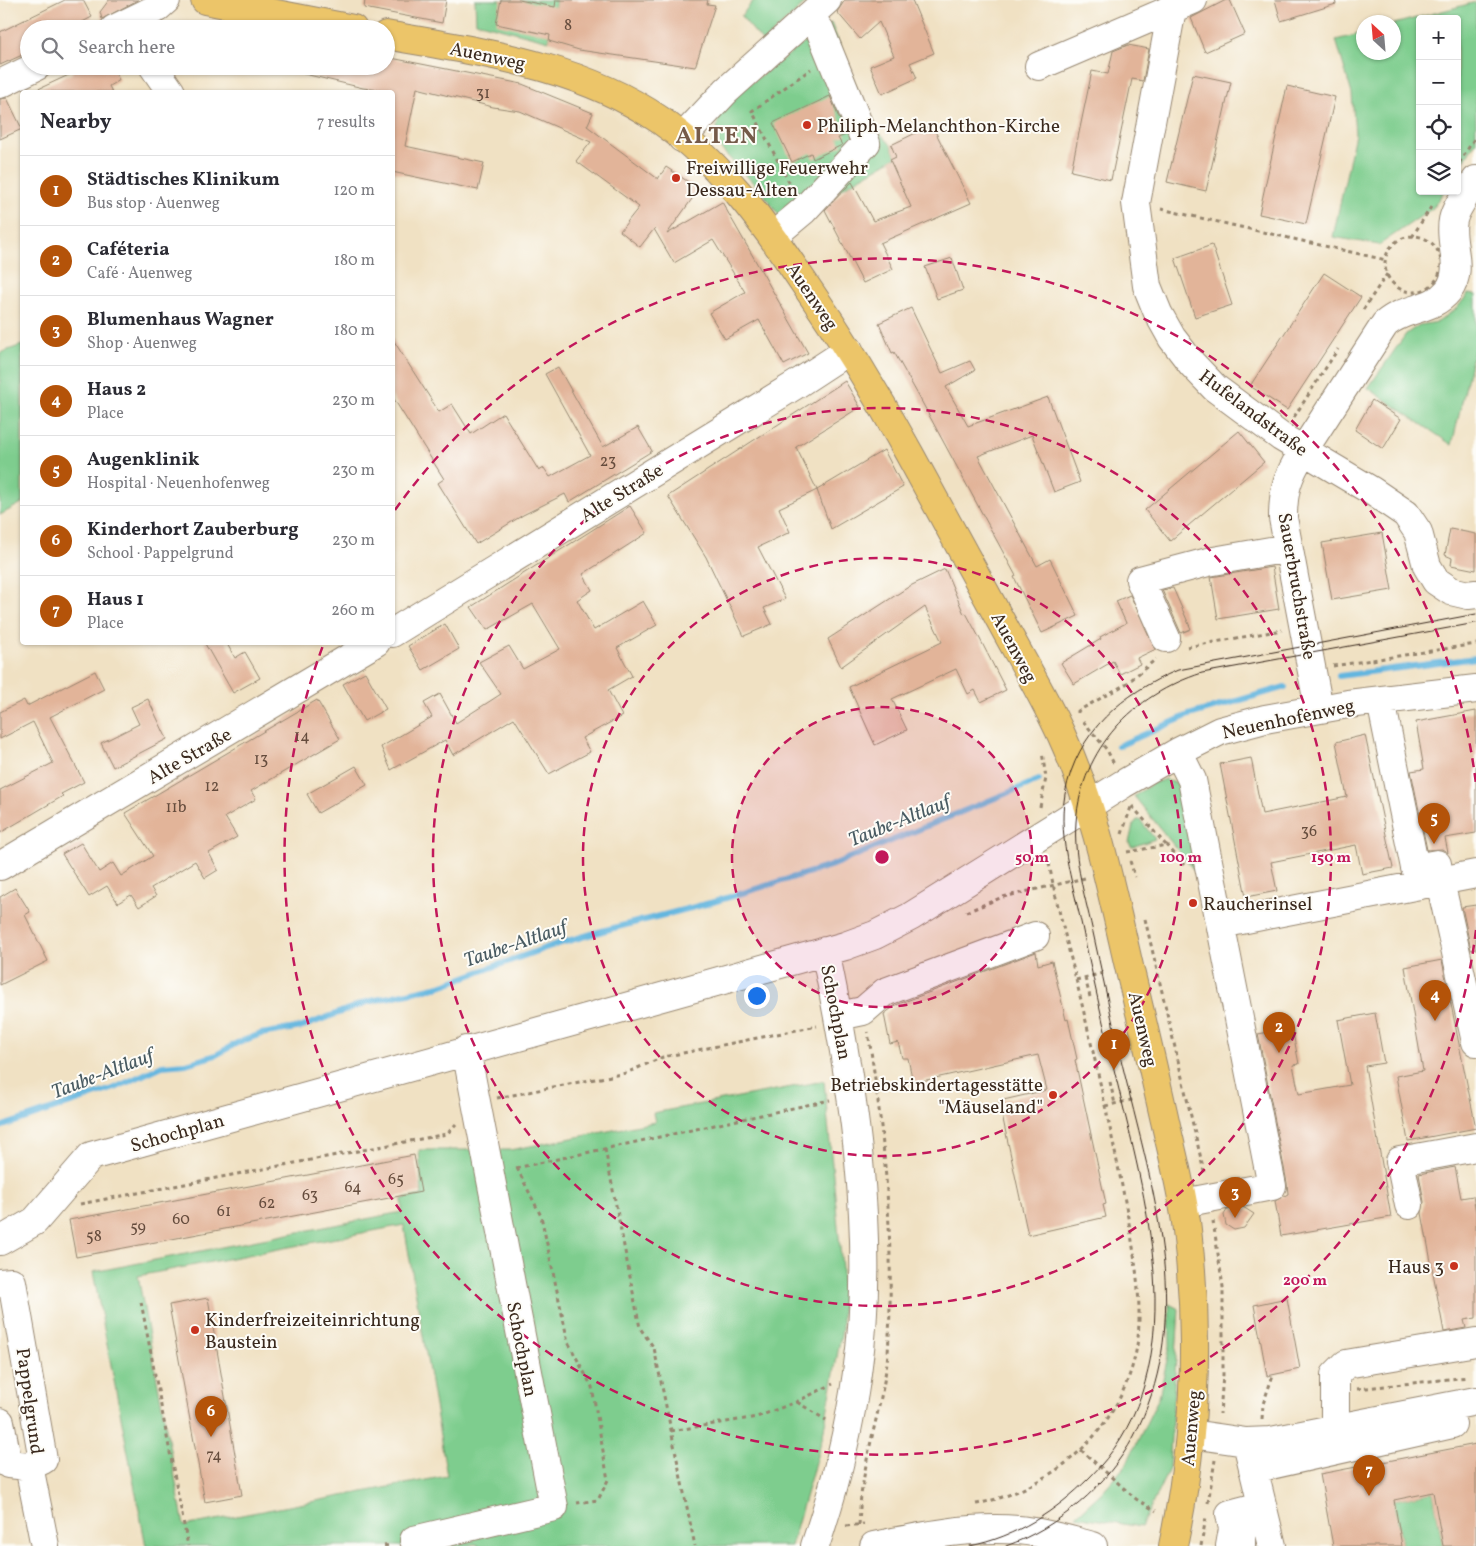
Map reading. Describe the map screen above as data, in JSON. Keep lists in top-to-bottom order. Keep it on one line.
{"streets":{"main road":["Auenweg"],"street":["Hufelandstraße","Alte Straße","Sauerbruchstraße","Neuenhofenweg","Schochplan","Pappelgrund"]},"crossings":[["Auenweg","Alte Straße"],["Auenweg","Neuenhofenweg"],["Auenweg","Schochplan"],["Hufelandstraße","Sauerbruchstraße"],["Sauerbruchstraße","Neuenhofenweg"],["Neuenhofenweg","Schochplan"]],"districts":["ALTEN"],"water":["Taube-Altlauf"],"places":["Philiph-Melanchthon-Kirche","Freiwillige Feuerwehr Dessau-Alten","Raucherinsel","Betriebskindertagesstätte \"Mäuseland\"","Haus 3","Kinderfreizeiteinrichtung Baustein"],"house_numbers":["8","31","23","14","13","12","11b","36","65","64","63","62","61","60","59","58","74"],"north":"top left","page":{"map_buttons":["+","−"],"search":"Search here","heading":["Nearby","7 results"],"list":[{"mark":"1","name":"Städtisches Klinikum","note":"Bus stop · Auenweg","value":"120 m"},{"mark":"2","name":"Caféteria","note":"Café · Auenweg","value":"180 m"},{"mark":"3","name":"Blumenhaus Wagner","note":"Shop · Auenweg","value":"180 m"},{"mark":"4","name":"Haus 2","note":"Place","value":"230 m"},{"mark":"5","name":"Augenklinik","note":"Hospital · Neuenhofenweg","value":"230 m"},{"mark":"6","name":"Kinderhort Zauberburg","note":"School · Pappelgrund","value":"230 m"},{"mark":"7","name":"Haus 1","note":"Place","value":"260 m"}],"pins":["5","4","2","1","3","6","7"]},"rings":["50 m","100 m","150 m","200 m"]}
